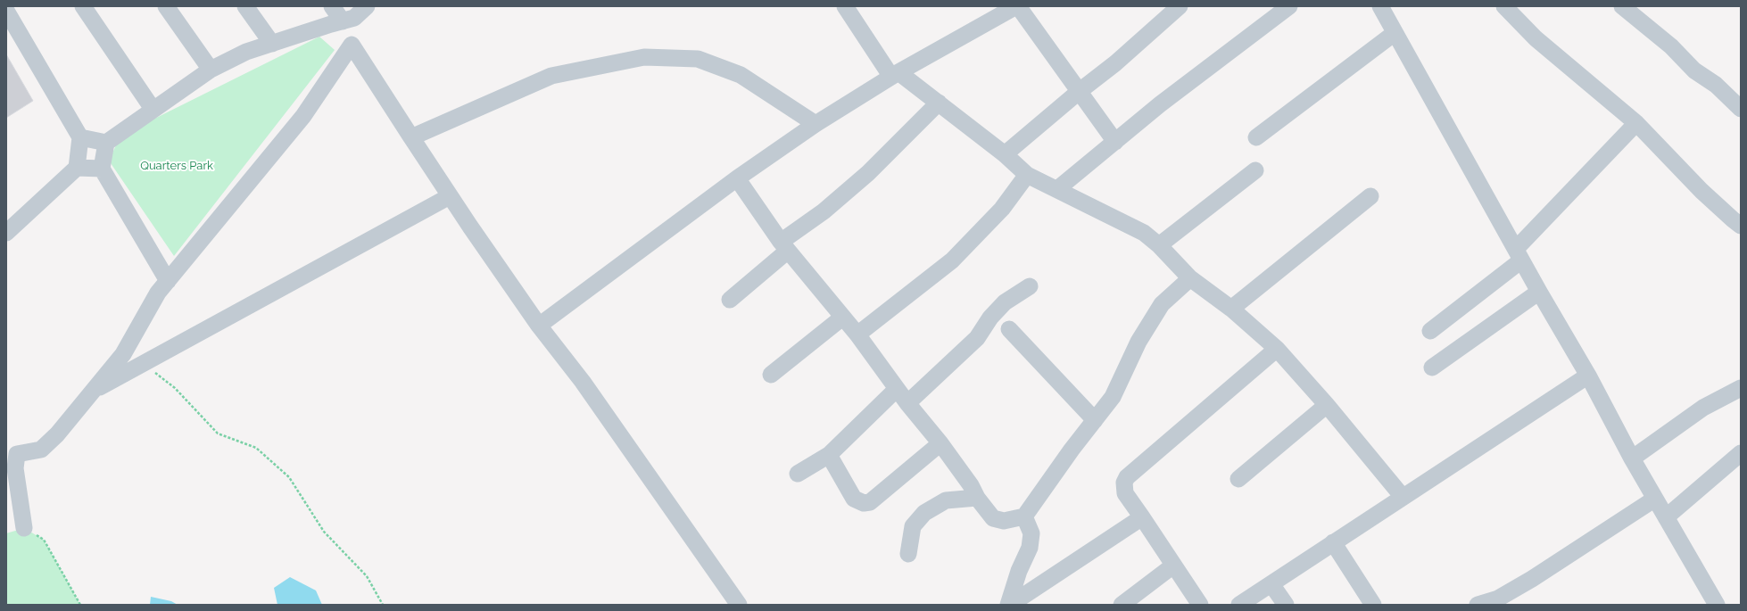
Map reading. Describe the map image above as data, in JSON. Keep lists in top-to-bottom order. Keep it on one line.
{"parks":["Quarters Park"]}
